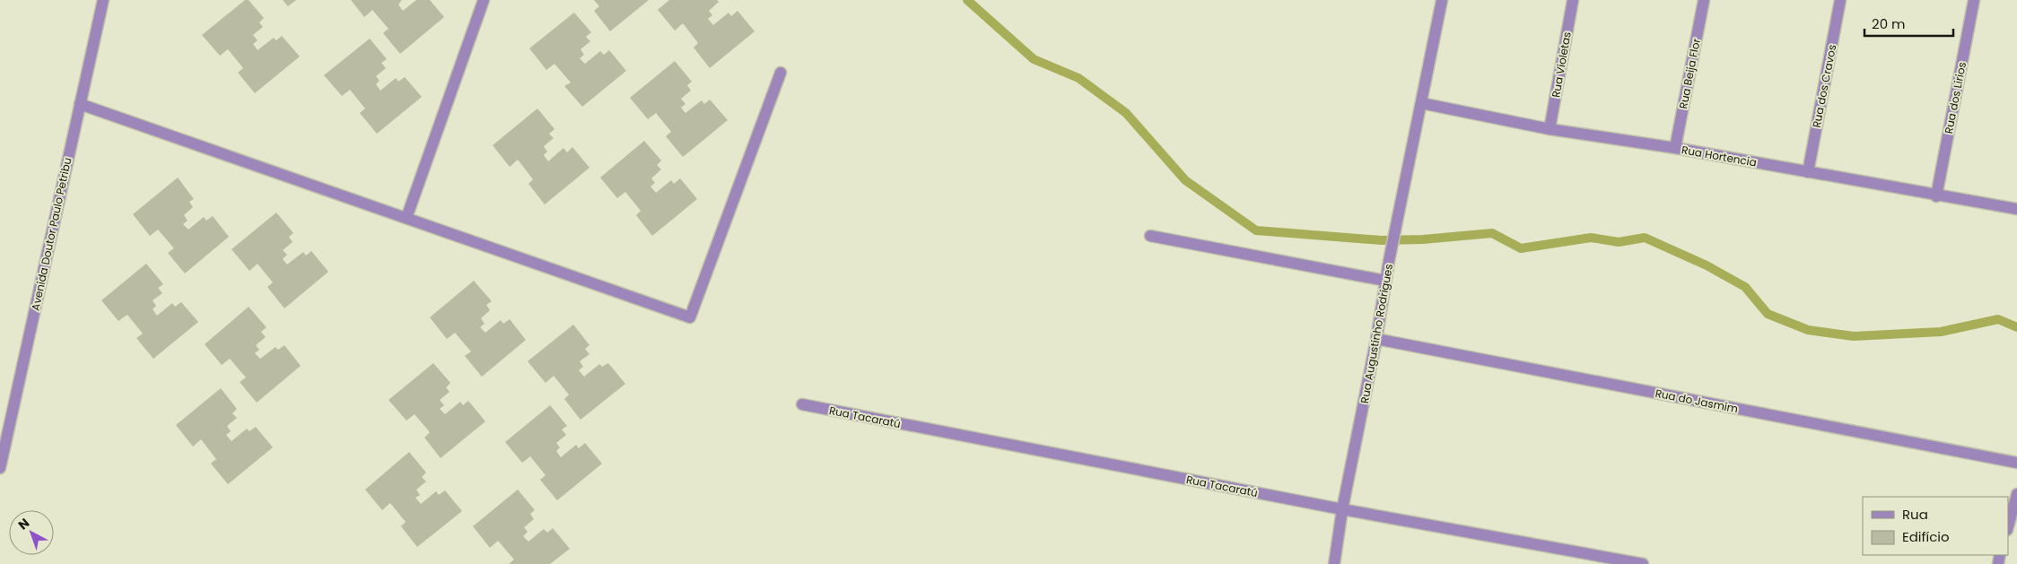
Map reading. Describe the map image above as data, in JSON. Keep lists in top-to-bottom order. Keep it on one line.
{"streets":{"street":["Rua Violetas","Rua Beija Flor","Rua dos Cravos","Rua dos Lirios","Rua Hortencia","Avenida Doutor Paulo Petribu","Rua Augustinho Rodrigues","Rua do Jasmim","Rua Tacaratú"]},"crossings":[["Rua Violetas","Rua Hortencia"],["Rua Beija Flor","Rua Hortencia"],["Rua dos Cravos","Rua Hortencia"],["Rua dos Lirios","Rua Hortencia"],["Rua Hortencia","Rua Augustinho Rodrigues"],["Rua Augustinho Rodrigues","Rua do Jasmim"],["Rua Augustinho Rodrigues","Rua Tacaratú"]],"legend":["Rua","Edifício"],"scale_bar":"20 m","north":"top left"}
